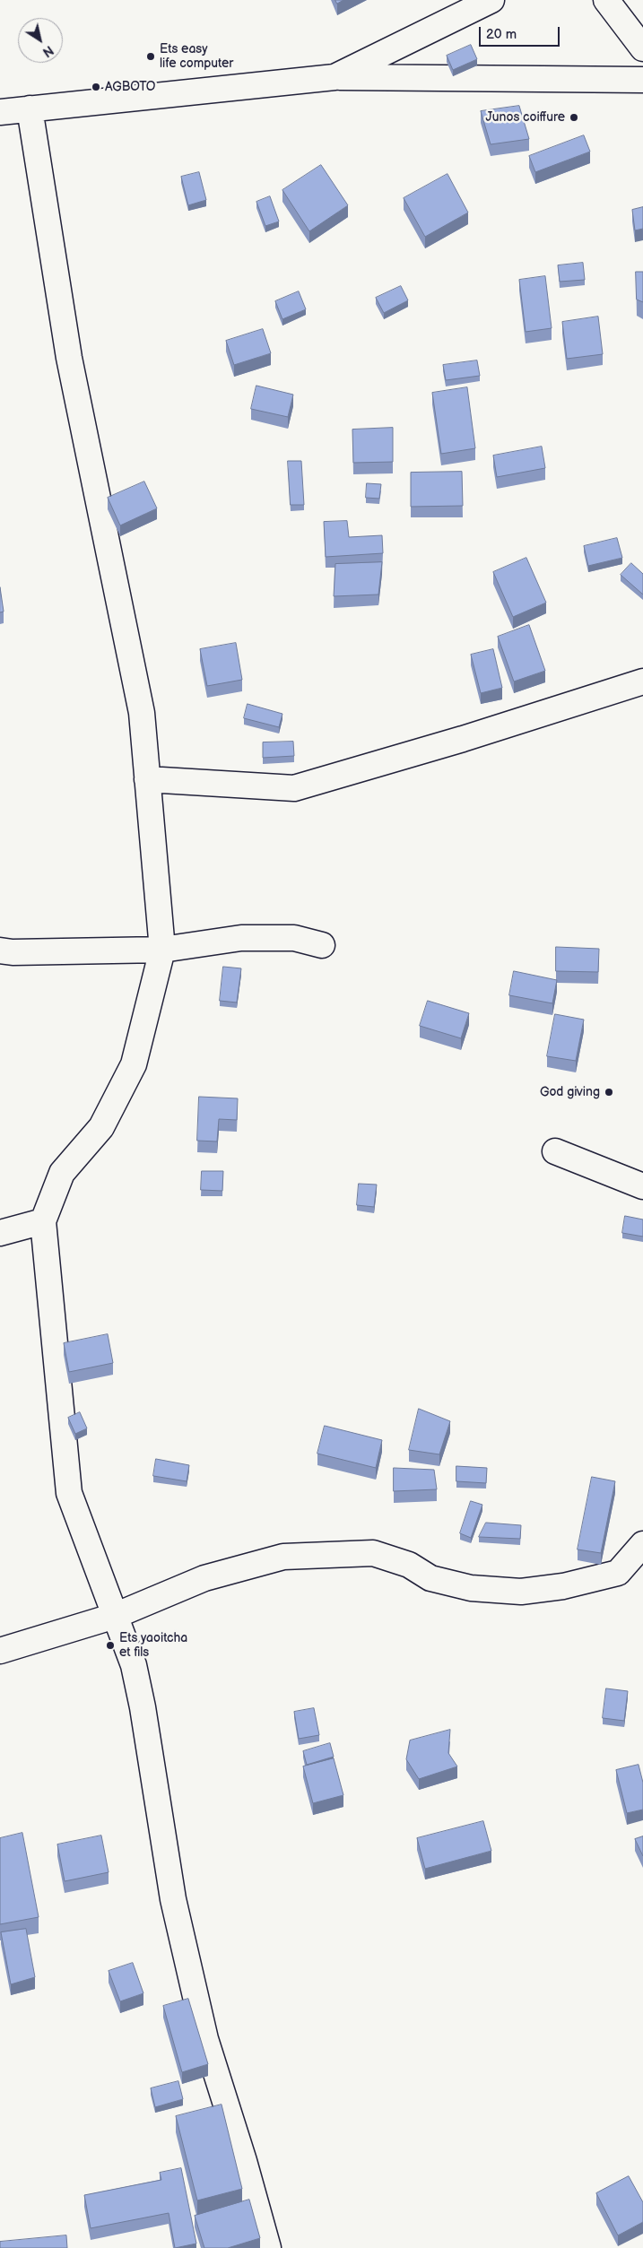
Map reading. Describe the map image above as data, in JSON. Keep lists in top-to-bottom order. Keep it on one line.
{"places":["Ets easy life computer","AGBOTO","Junos coiffure","God giving","Ets yaoitcha et fils"],"scale_bar":"20 m","north":"bottom right"}
